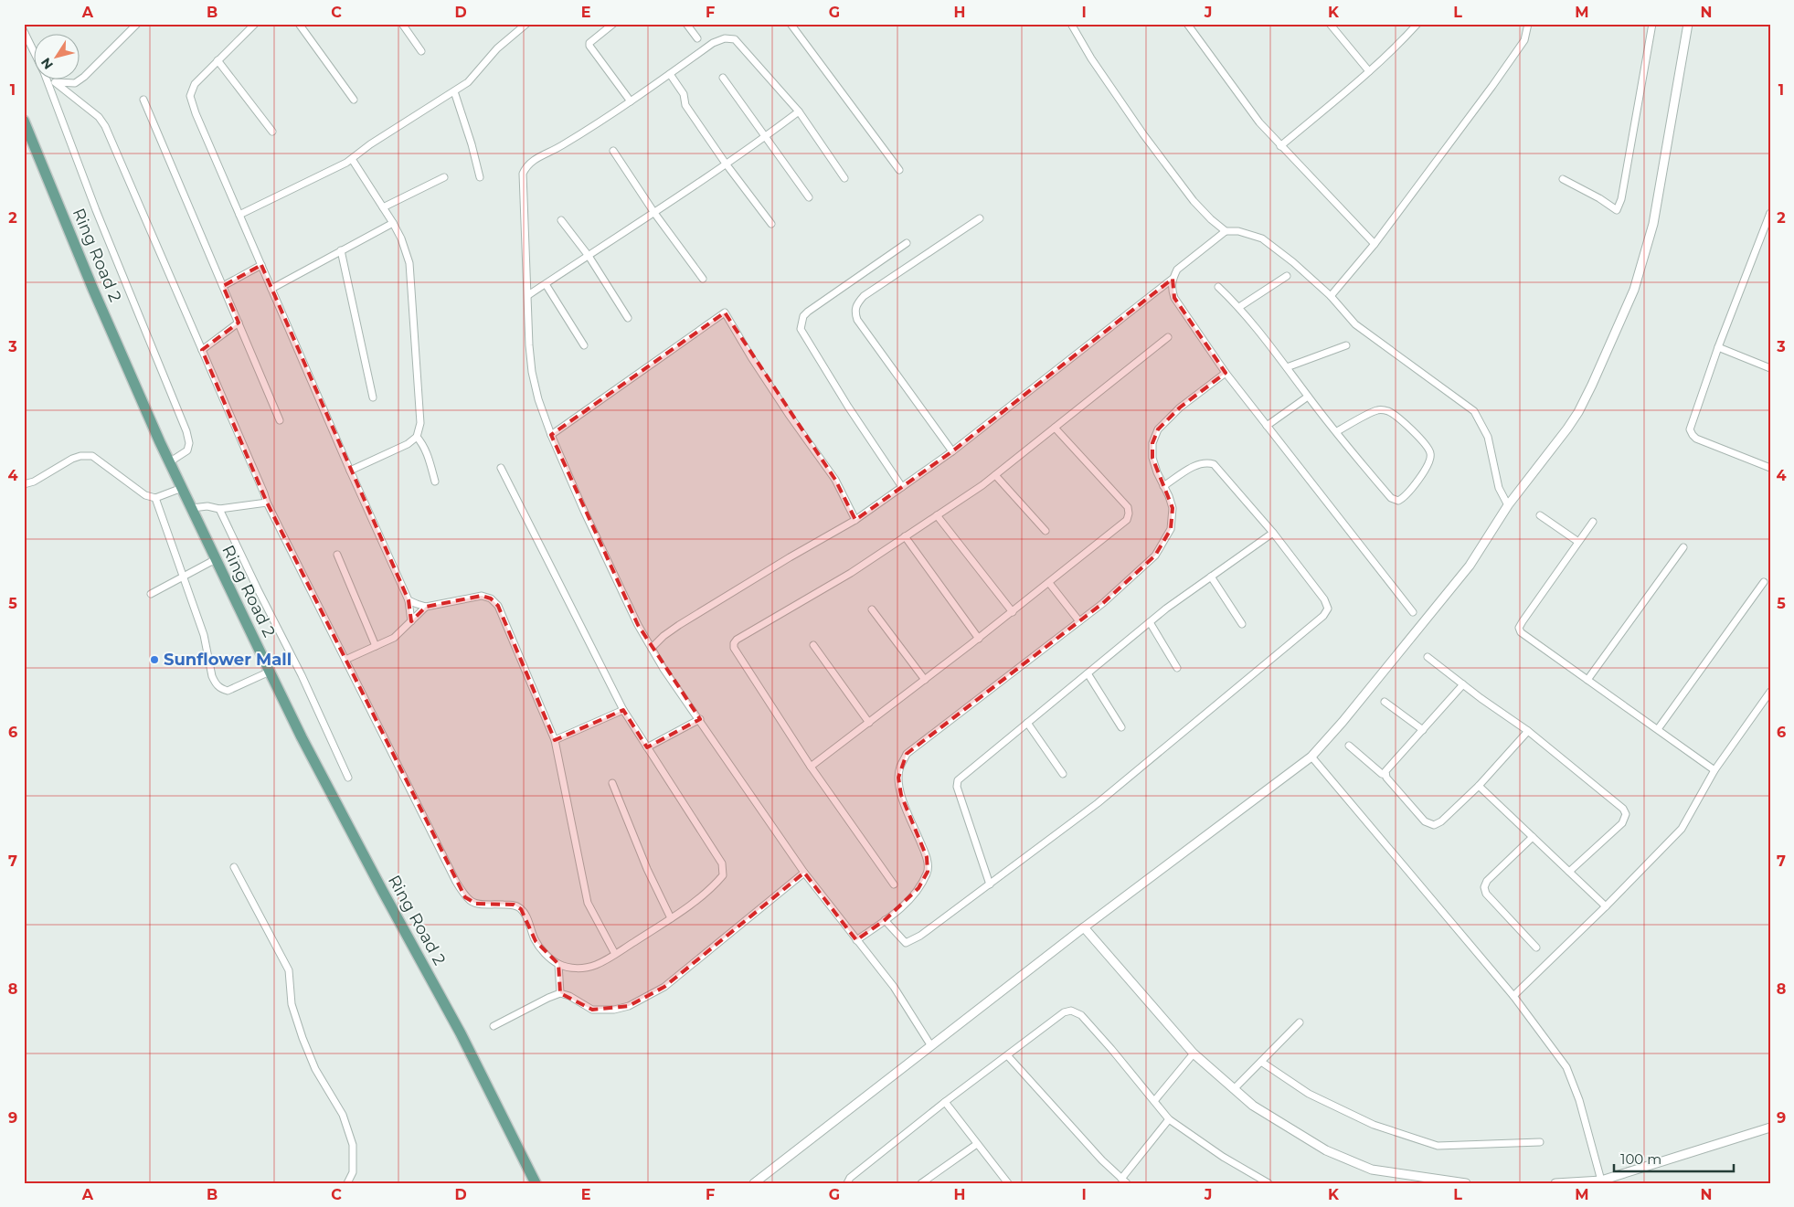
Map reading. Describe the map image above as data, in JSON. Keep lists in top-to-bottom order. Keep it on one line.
{"streets":{"main road":["Ring Road 2"]},"places":["Sunflower Mall"],"scale_bar":"100 m","north":"bottom left","grid":{"columns":["A","B","C","D","E","F","G","H","I","J","K","L","M","N"],"rows":["1","2","3","4","5","6","7","8","9"]}}
